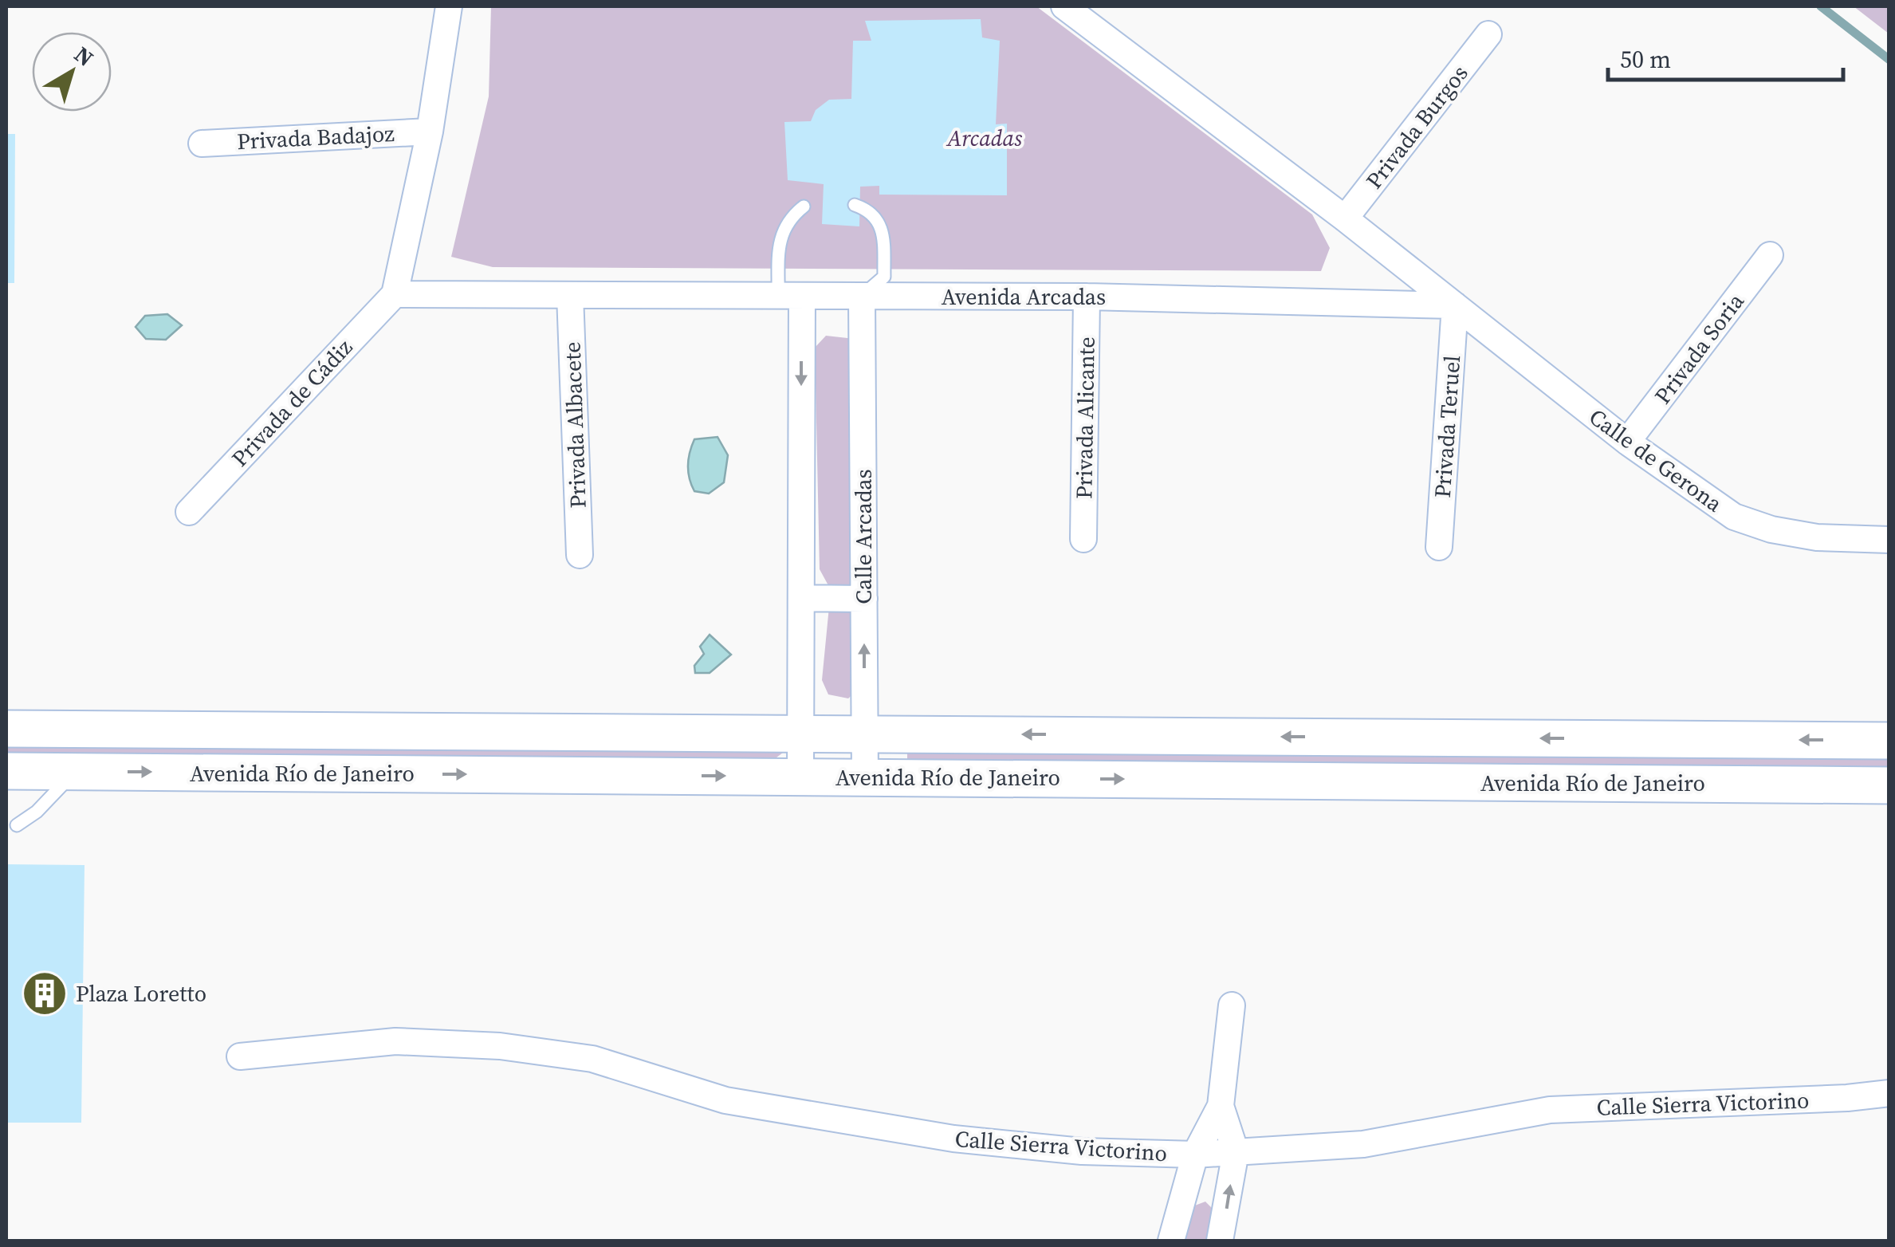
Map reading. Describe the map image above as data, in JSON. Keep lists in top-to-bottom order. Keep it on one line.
{"streets":{"street":["Privada Burgos","Privada Badajoz","Avenida Arcadas","Privada Soria","Privada de Cádiz","Privada Alicante","Privada Albacete","Privada Teruel","Calle de Gerona","Calle Arcadas","Avenida Río de Janeiro","Calle Sierra Victorino"]},"crossings":[["Avenida Arcadas","Privada de Cádiz"],["Avenida Arcadas","Privada Alicante"],["Avenida Arcadas","Privada Albacete"],["Avenida Arcadas","Privada Teruel"],["Avenida Arcadas","Calle de Gerona"],["Avenida Arcadas","Calle Arcadas"],["Privada Soria","Calle de Gerona"],["Privada Teruel","Calle de Gerona"],["Calle Arcadas","Avenida Río de Janeiro"]],"parks":["Arcadas"],"places":{"building":["Plaza Loretto"]},"scale_bar":"50 m","north":"top right"}
